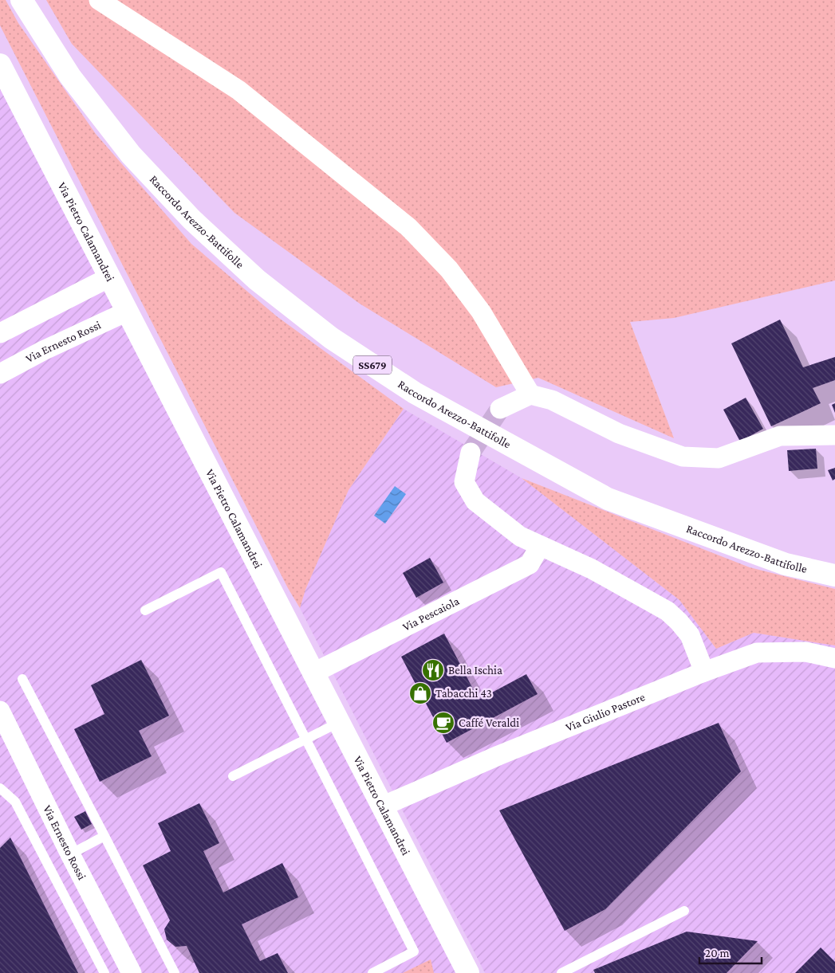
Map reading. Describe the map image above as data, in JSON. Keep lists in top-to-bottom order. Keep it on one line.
{"streets":{"main road":["Raccordo Arezzo-Battifolle","Via Pietro Calamandrei","SS679"],"street":["Via Ernesto Rossi","Via Pescaiola","Via Giulio Pastore"]},"crossings":[["Via Pietro Calamandrei","Via Ernesto Rossi"],["Via Pietro Calamandrei","Via Pescaiola"],["Via Pietro Calamandrei","Via Giulio Pastore"]],"places":{"restaurant":["Bella Ischia"],"shop":["Tabacchi 43"],"cafe":["Caffé Veraldi"]},"scale_bar":"20 m"}
